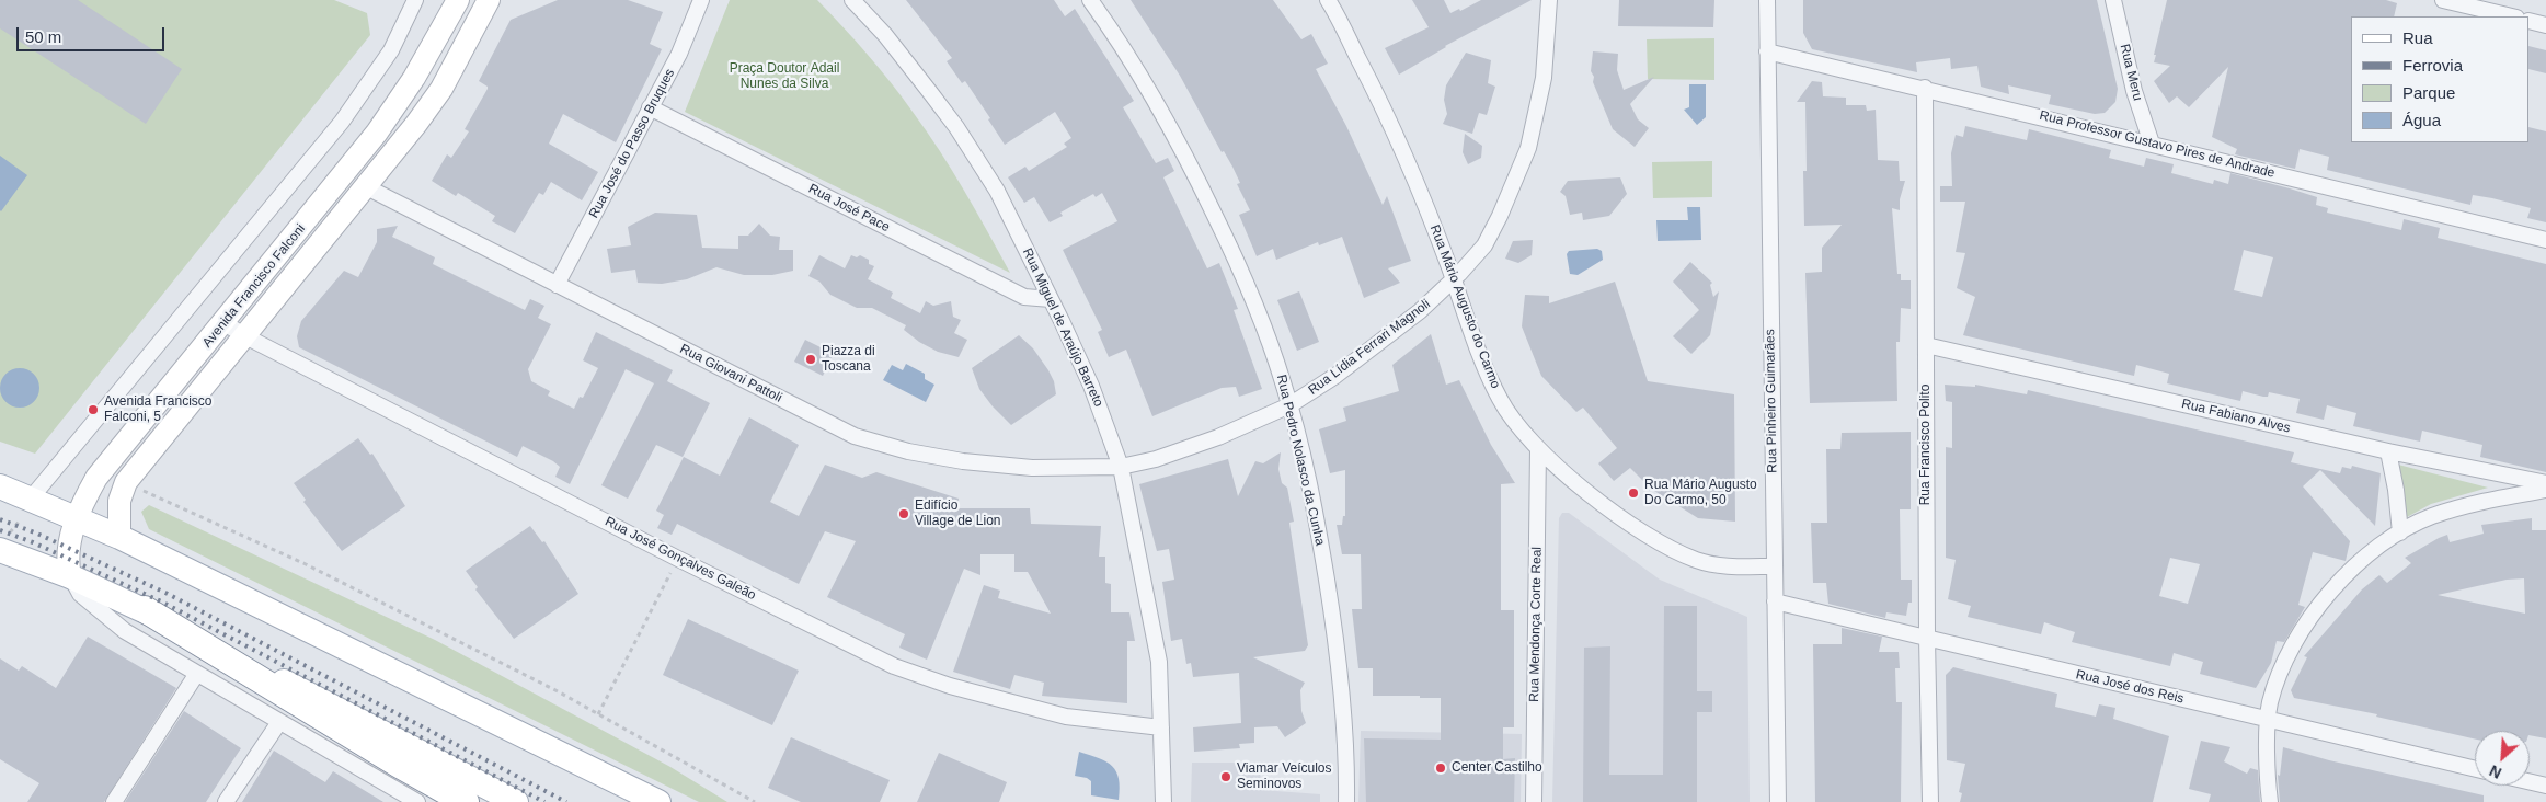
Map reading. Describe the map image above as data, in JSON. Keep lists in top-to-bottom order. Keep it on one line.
{"streets":{"main road":["Avenida Francisco Falconi"],"street":["Rua Meru","Rua José do Passo Bruques","Rua Professor Gustavo Pires de Andrade","Rua José Pace","Rua Mário Augusto do Carmo","Rua Miguel de Araújo Barreto","Rua Lídia Ferrari Magnoli","Rua Giovani Pattoli","Rua Pinheiro Guimarães","Rua Fabiano Alves","Rua Francisco Polito","Rua Pedro Nolasco da Cunha","Rua José Gonçalves Galeão","Rua Mendonça Corte Real","Rua José dos Reis"]},"crossings":[["Rua Meru","Rua Professor Gustavo Pires de Andrade"],["Rua José do Passo Bruques","Rua José Pace"],["Rua José do Passo Bruques","Rua Giovani Pattoli"],["Rua Professor Gustavo Pires de Andrade","Rua Pinheiro Guimarães"],["Rua Professor Gustavo Pires de Andrade","Rua Francisco Polito"],["Rua José Pace","Rua Miguel de Araújo Barreto"],["Avenida Francisco Falconi","Rua Giovani Pattoli"],["Avenida Francisco Falconi","Rua José Gonçalves Galeão"],["Rua Mário Augusto do Carmo","Rua Lídia Ferrari Magnoli"],["Rua Mário Augusto do Carmo","Rua Pinheiro Guimarães"],["Rua Mário Augusto do Carmo","Rua Mendonça Corte Real"],["Rua Miguel de Araújo Barreto","Rua Lídia Ferrari Magnoli"],["Rua Miguel de Araújo Barreto","Rua Giovani Pattoli"],["Rua Miguel de Araújo Barreto","Rua José Gonçalves Galeão"],["Rua Lídia Ferrari Magnoli","Rua Giovani Pattoli"],["Rua Lídia Ferrari Magnoli","Rua Pedro Nolasco da Cunha"],["Rua Pinheiro Guimarães","Rua José dos Reis"],["Rua Fabiano Alves","Rua Francisco Polito"],["Rua Francisco Polito","Rua José dos Reis"]],"parks":["Praça Doutor Adail Nunes da Silva"],"places":["Piazza di Toscana","Avenida Francisco Falconi, 5","Rua Mário Augusto Do Carmo, 50","Edifício Village de Lion","Center Castilho","Viamar Veículos Seminovos"],"legend":["Rua","Ferrovia","Parque","Água"],"scale_bar":"50 m","north":"bottom left"}
